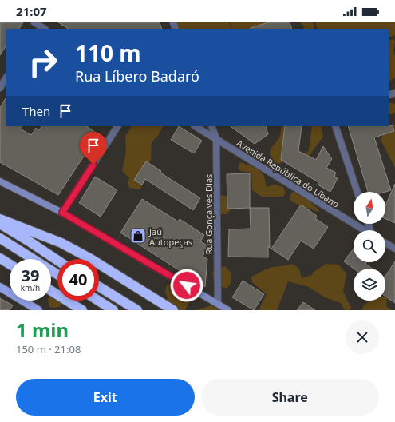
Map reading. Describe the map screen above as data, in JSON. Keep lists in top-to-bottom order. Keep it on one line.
{"streets":{"street":["Avenida República do Líbano","Rua Gonçalves Dias"]},"crossings":[["Avenida República do Líbano","Rua Gonçalves Dias"]],"places":{"shop":["Jaú Autopeças"]},"north":"top","page":{"status":"21:07","turn":["110 m","Rua Líbero Badaró"],"then":"Then","speed":"39 km/h","limit":"40","heading":["1 min","150 m · 21:08"],"buttons":["Exit","Share"]}}
